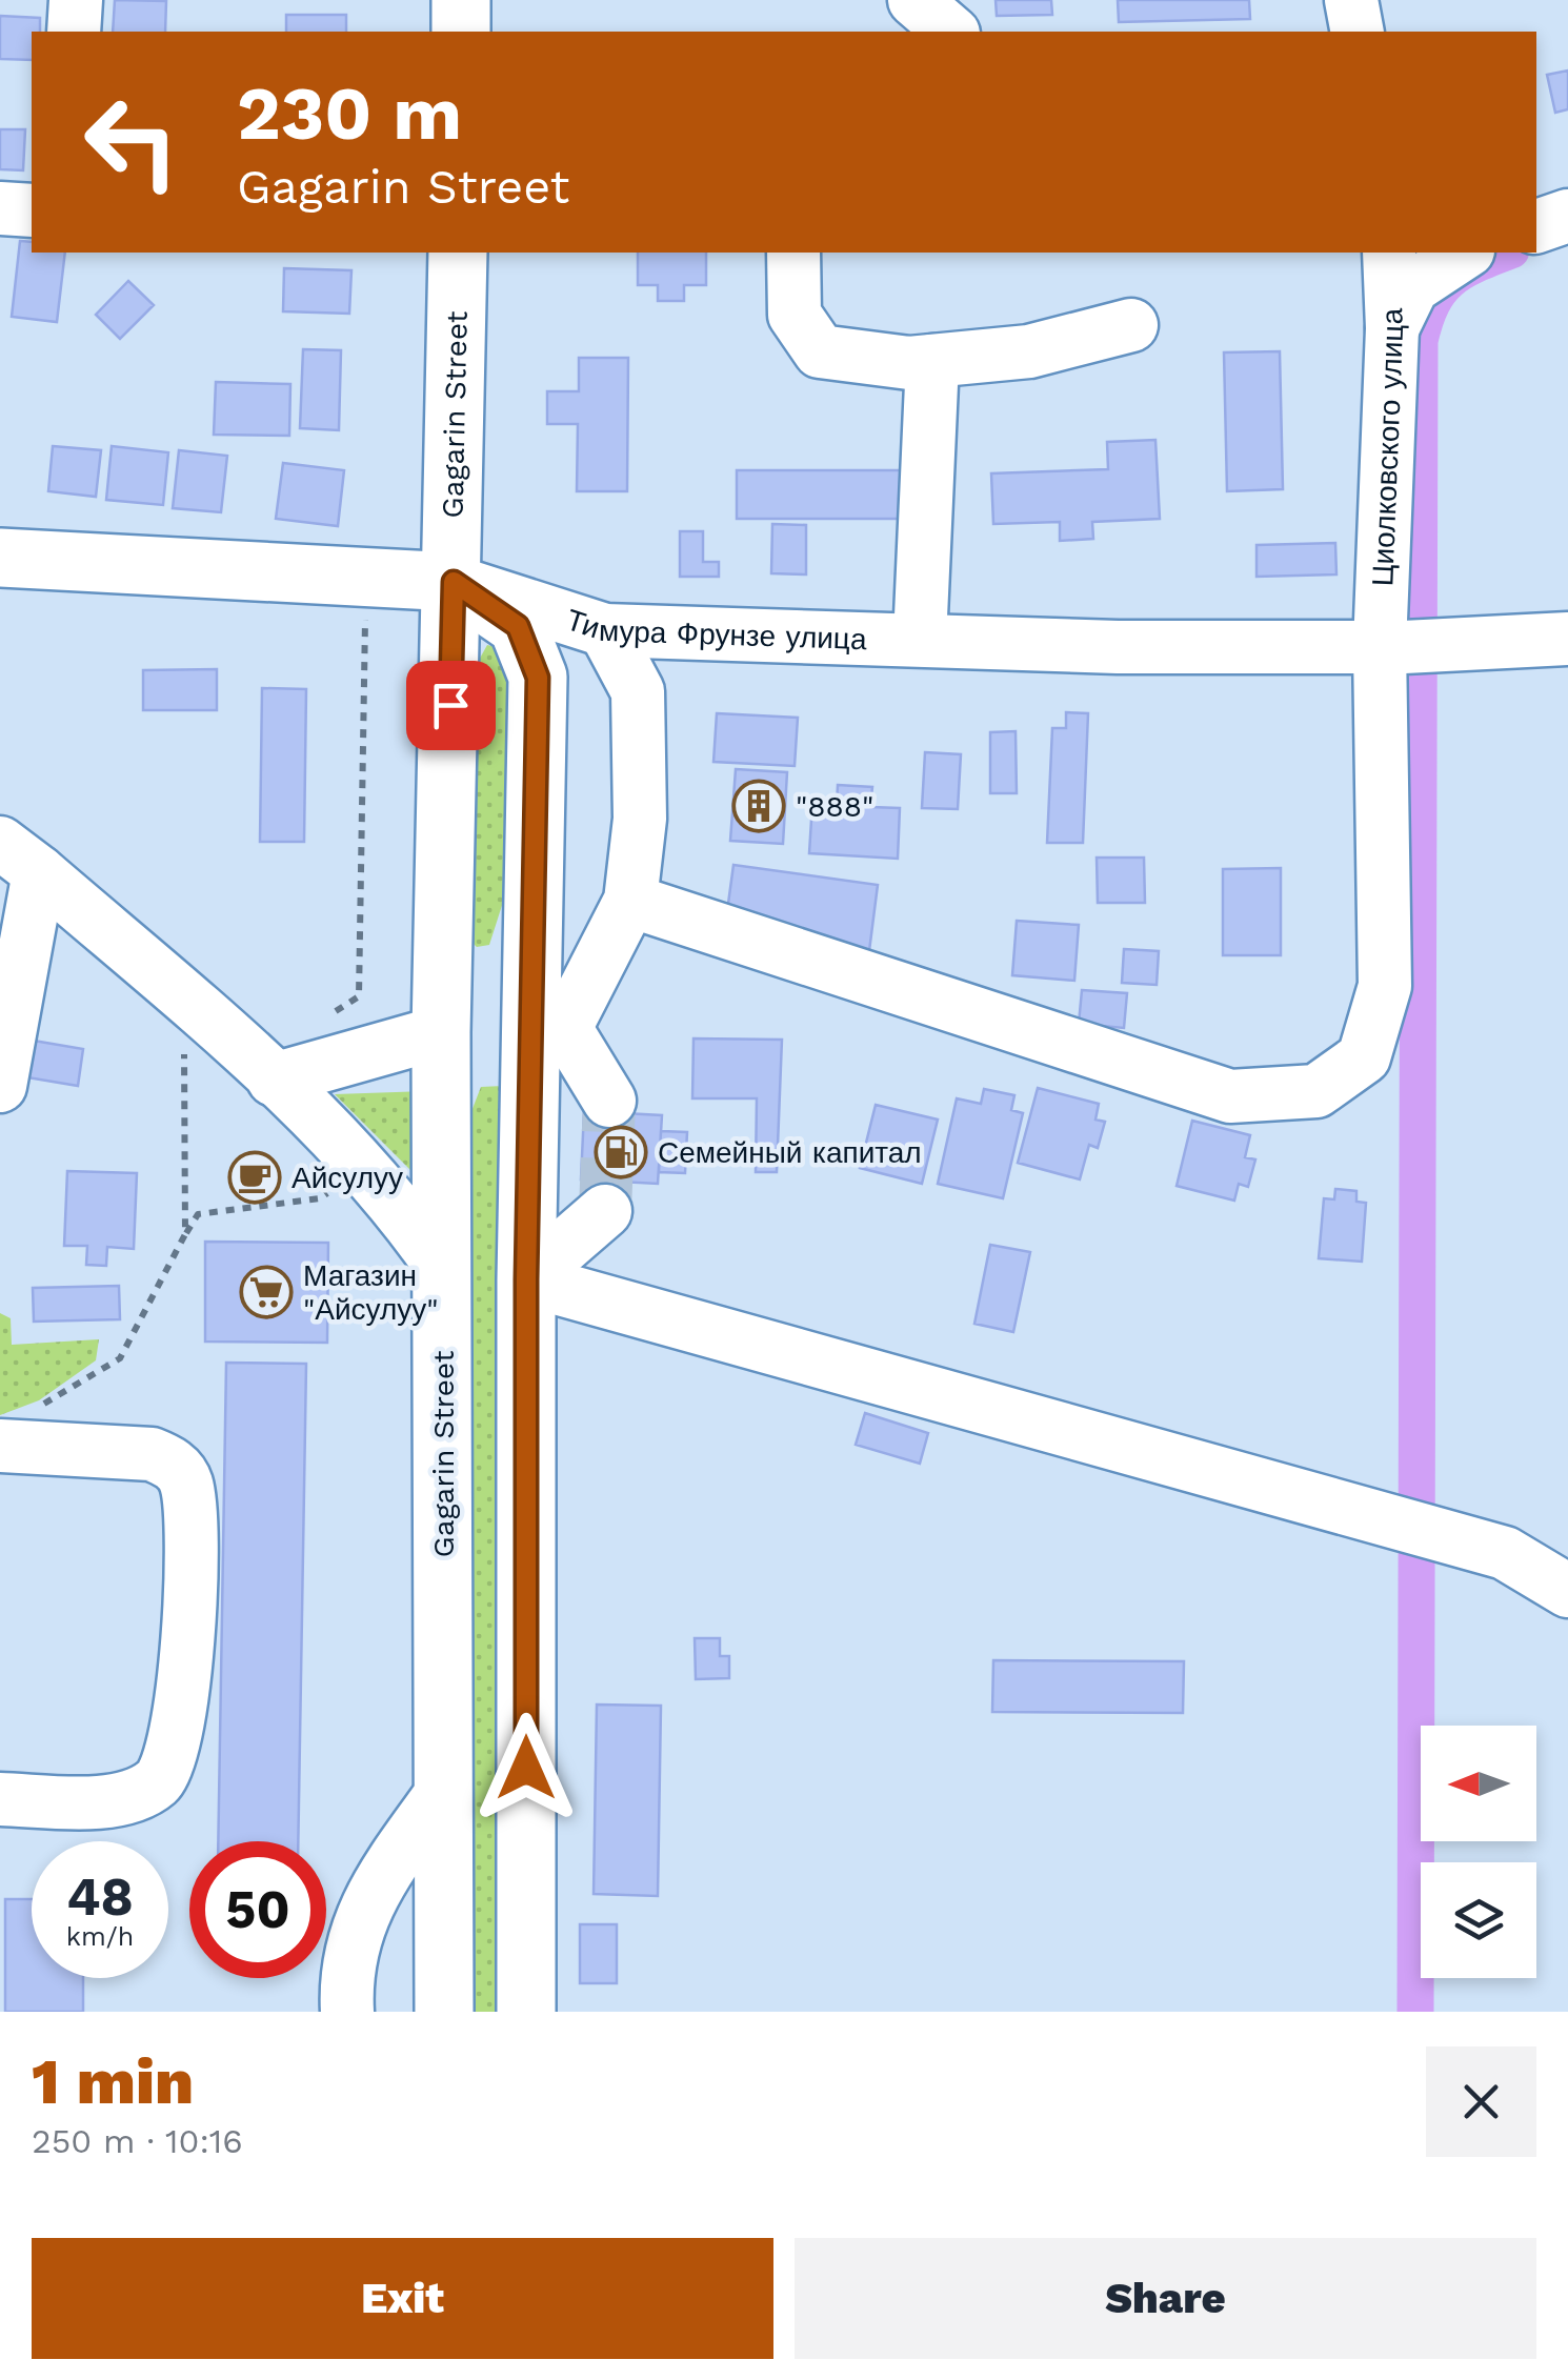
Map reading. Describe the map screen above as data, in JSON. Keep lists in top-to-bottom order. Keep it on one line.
{"streets":{"main road":["Gagarin Street","Тимура Фрунзе улица"],"street":["Циолковского улица"]},"crossings":[["Gagarin Street","Тимура Фрунзе улица"],["Циолковского улица","Тимура Фрунзе улица"]],"places":{"building":["\"888\""],"fuel station":["Семейный капитал"],"cafe":["Айсулуу"],"supermarket":["Магазин \"Айсулуу\""]},"north":"left","page":{"turn":["230 m","Gagarin Street"],"speed":"48 km/h","limit":"50","heading":["1 min","250 m · 10:16"],"buttons":["Exit","Share"]}}
